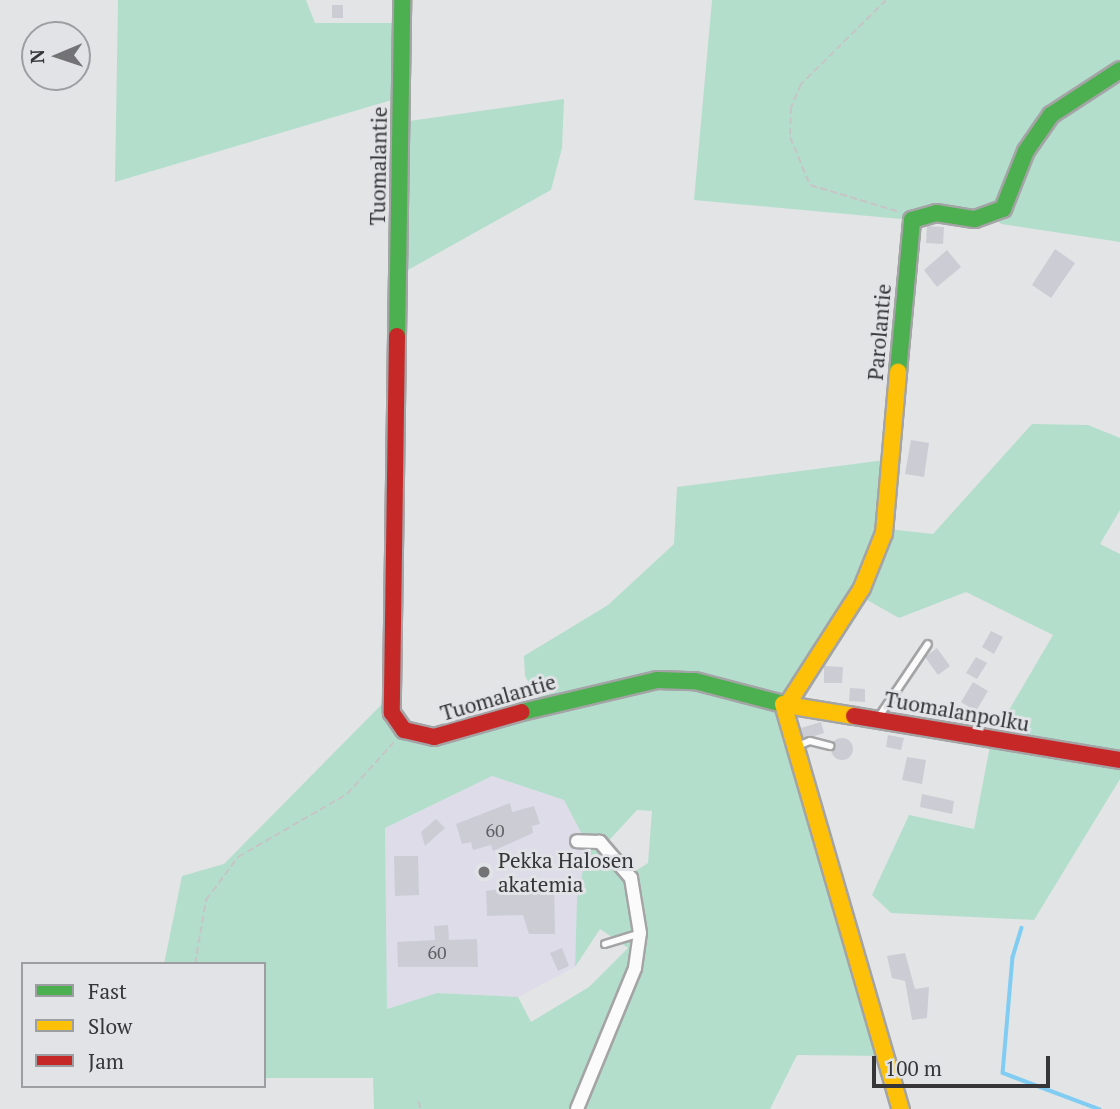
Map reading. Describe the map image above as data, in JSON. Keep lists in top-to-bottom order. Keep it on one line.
{"streets":{"street":["Tuomalantie","Parolantie","Tuomalanpolku"]},"crossings":[["Tuomalantie","Parolantie"],["Tuomalantie","Tuomalanpolku"],["Parolantie","Tuomalanpolku"]],"places":["Pekka Halosen akatemia"],"house_numbers":["60","60"],"legend":["Fast","Slow","Jam"],"scale_bar":"100 m","north":"left"}
